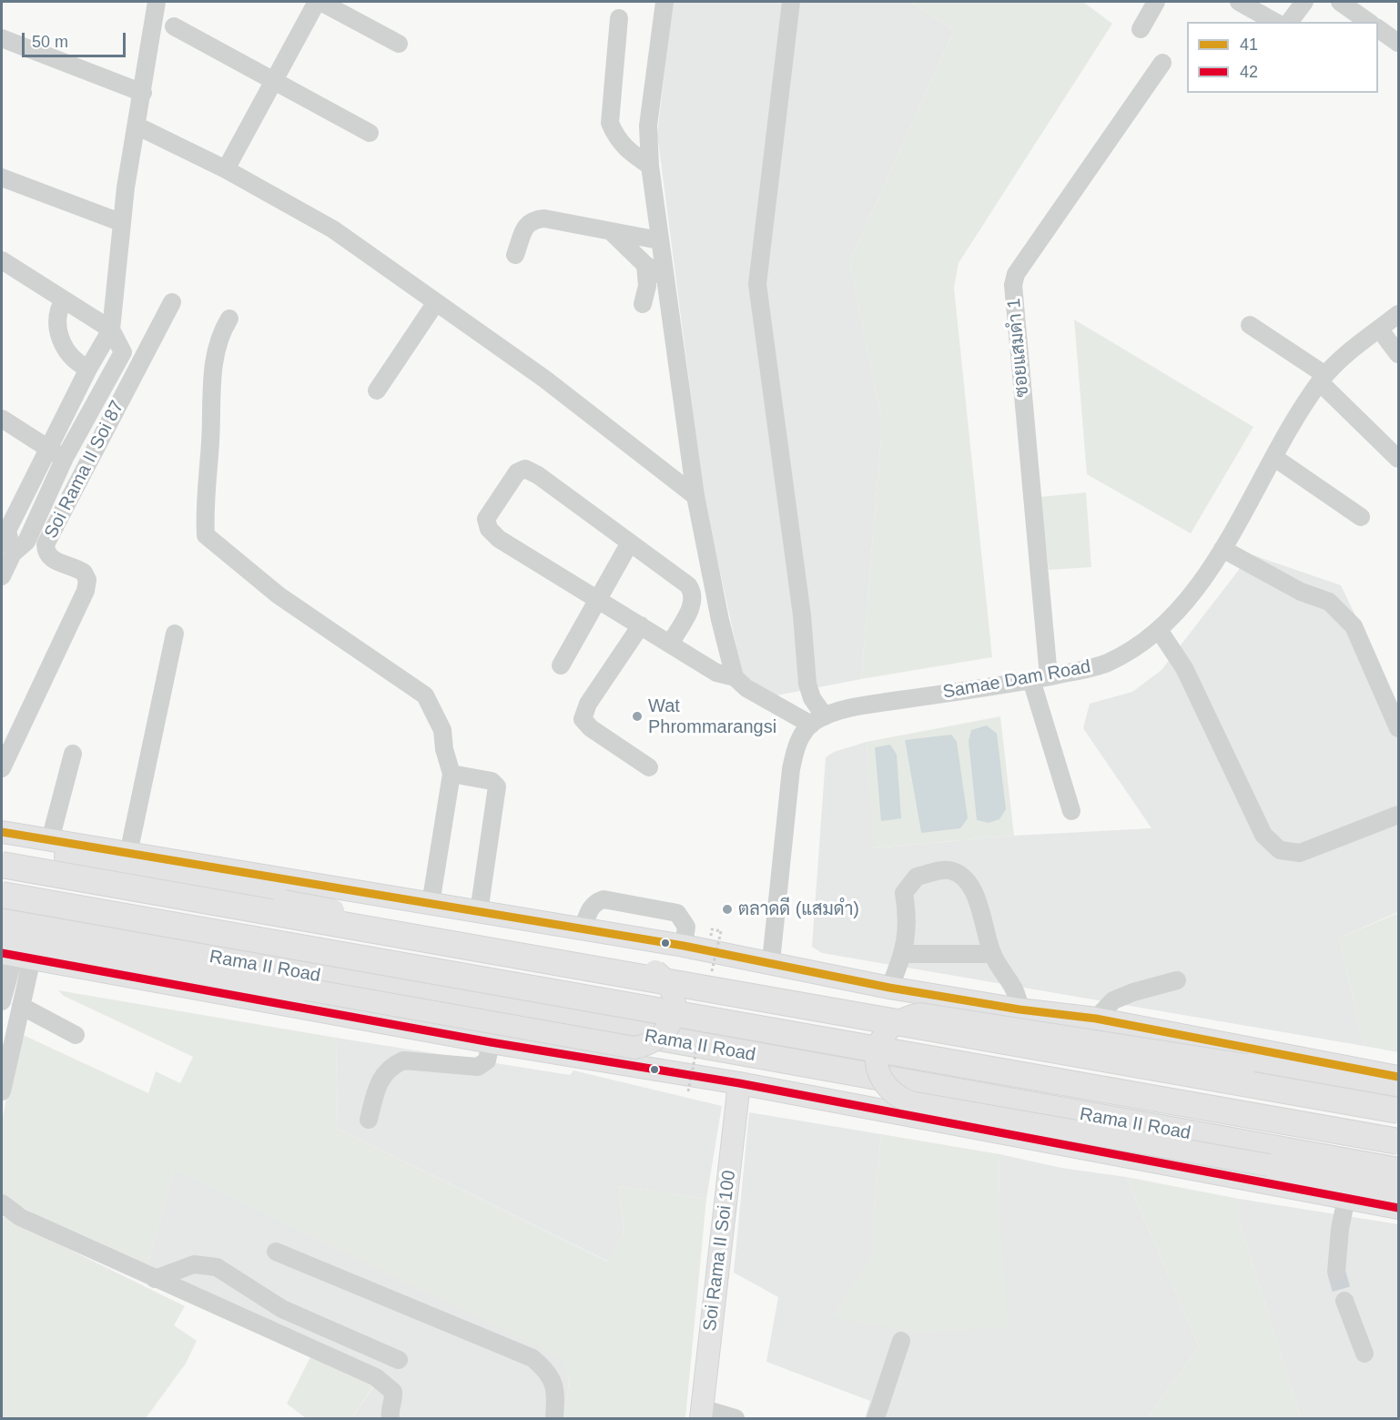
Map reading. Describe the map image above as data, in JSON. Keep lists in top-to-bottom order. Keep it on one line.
{"streets":{"highway":["Rama II Road"],"main road":["Soi Rama II Soi 100"],"street":["ซอยแสมดำ 1","Soi Rama II Soi 87","Samae Dam Road"]},"crossings":[["ซอยแสมดำ 1","Samae Dam Road"],["Rama II Road","Soi Rama II Soi 100"]],"places":["Wat Phrommarangsi","ตลาดดี (แสมดำ)"],"lines":["transit line 41","transit line 42"],"legend":["41","42"],"scale_bar":"50 m"}
